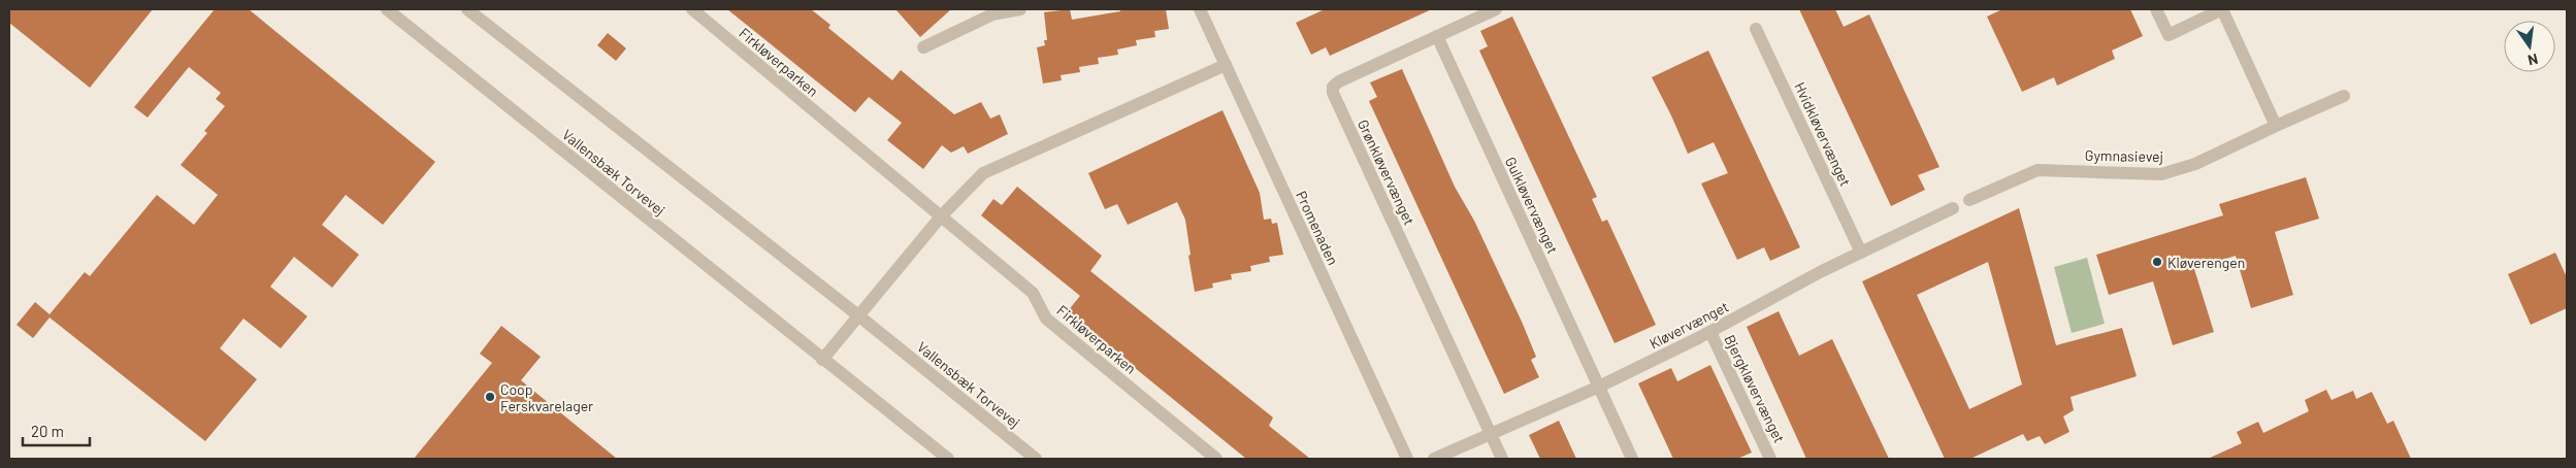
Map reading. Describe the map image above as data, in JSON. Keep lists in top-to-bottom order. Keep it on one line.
{"streets":{"street":["Firkløverparken","Hvidkløvervænget","Gymnasievej","Vallensbæk Torvevej","Grønkløvervænget","Gulkløvervænget","Promenaden","Kløvervænget","Bjergkløvervænget"]},"crossings":[["Hvidkløvervænget","Kløvervænget"],["Grønkløvervænget","Gulkløvervænget"],["Grønkløvervænget","Kløvervænget"],["Gulkløvervænget","Kløvervænget"],["Kløvervænget","Bjergkløvervænget"]],"places":["Kløverengen","Coop Ferskvarelager"],"scale_bar":"20 m","north":"bottom"}
